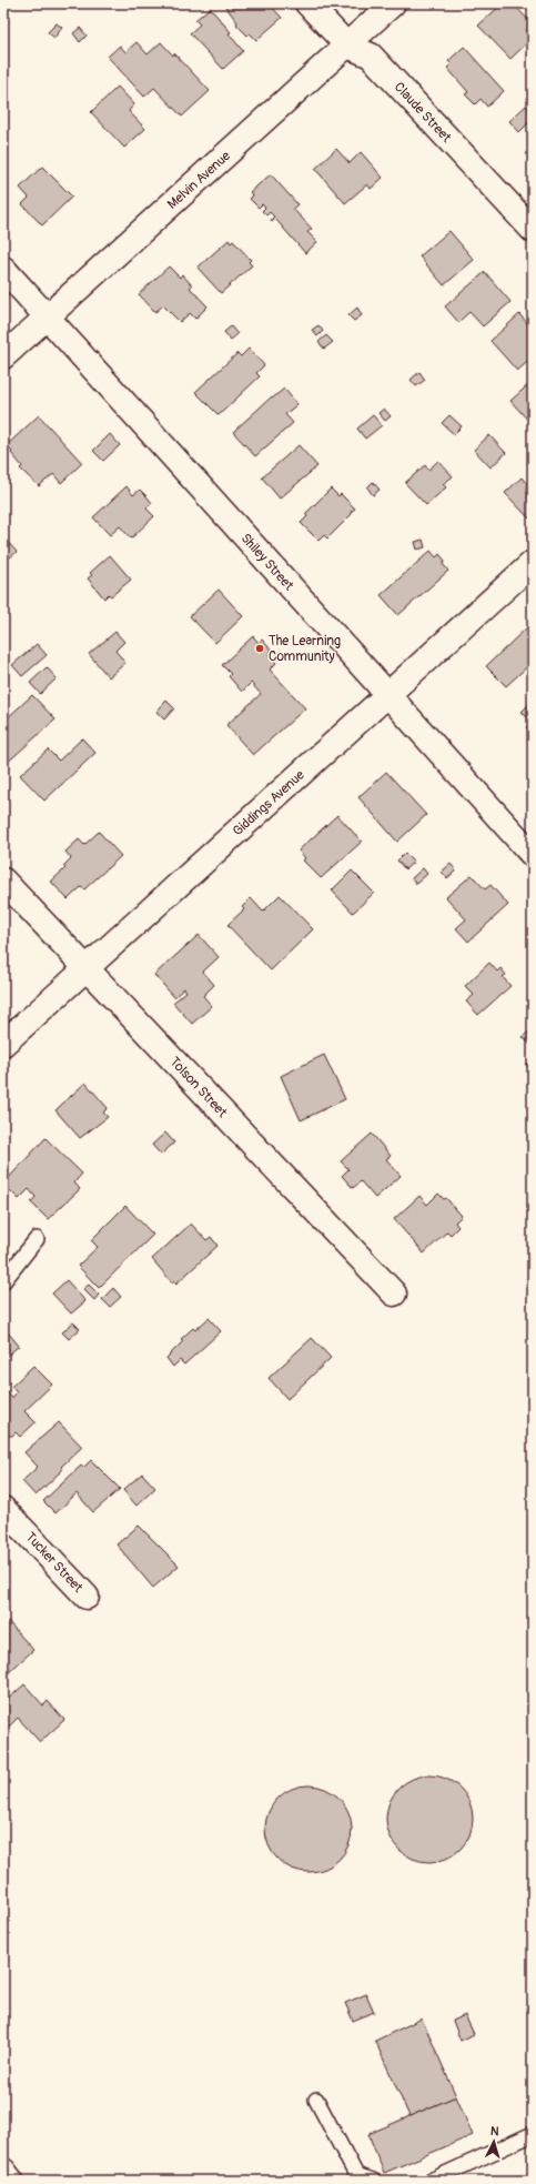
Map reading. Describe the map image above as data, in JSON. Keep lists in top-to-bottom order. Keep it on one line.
{"streets":{"street":["Claude Street","Melvin Avenue","Shiley Street","Giddings Avenue","Tolson Street","Tucker Street"]},"crossings":[["Claude Street","Melvin Avenue"],["Melvin Avenue","Shiley Street"],["Shiley Street","Giddings Avenue"],["Giddings Avenue","Tolson Street"]],"places":["The Learning Community"],"north":"top"}
